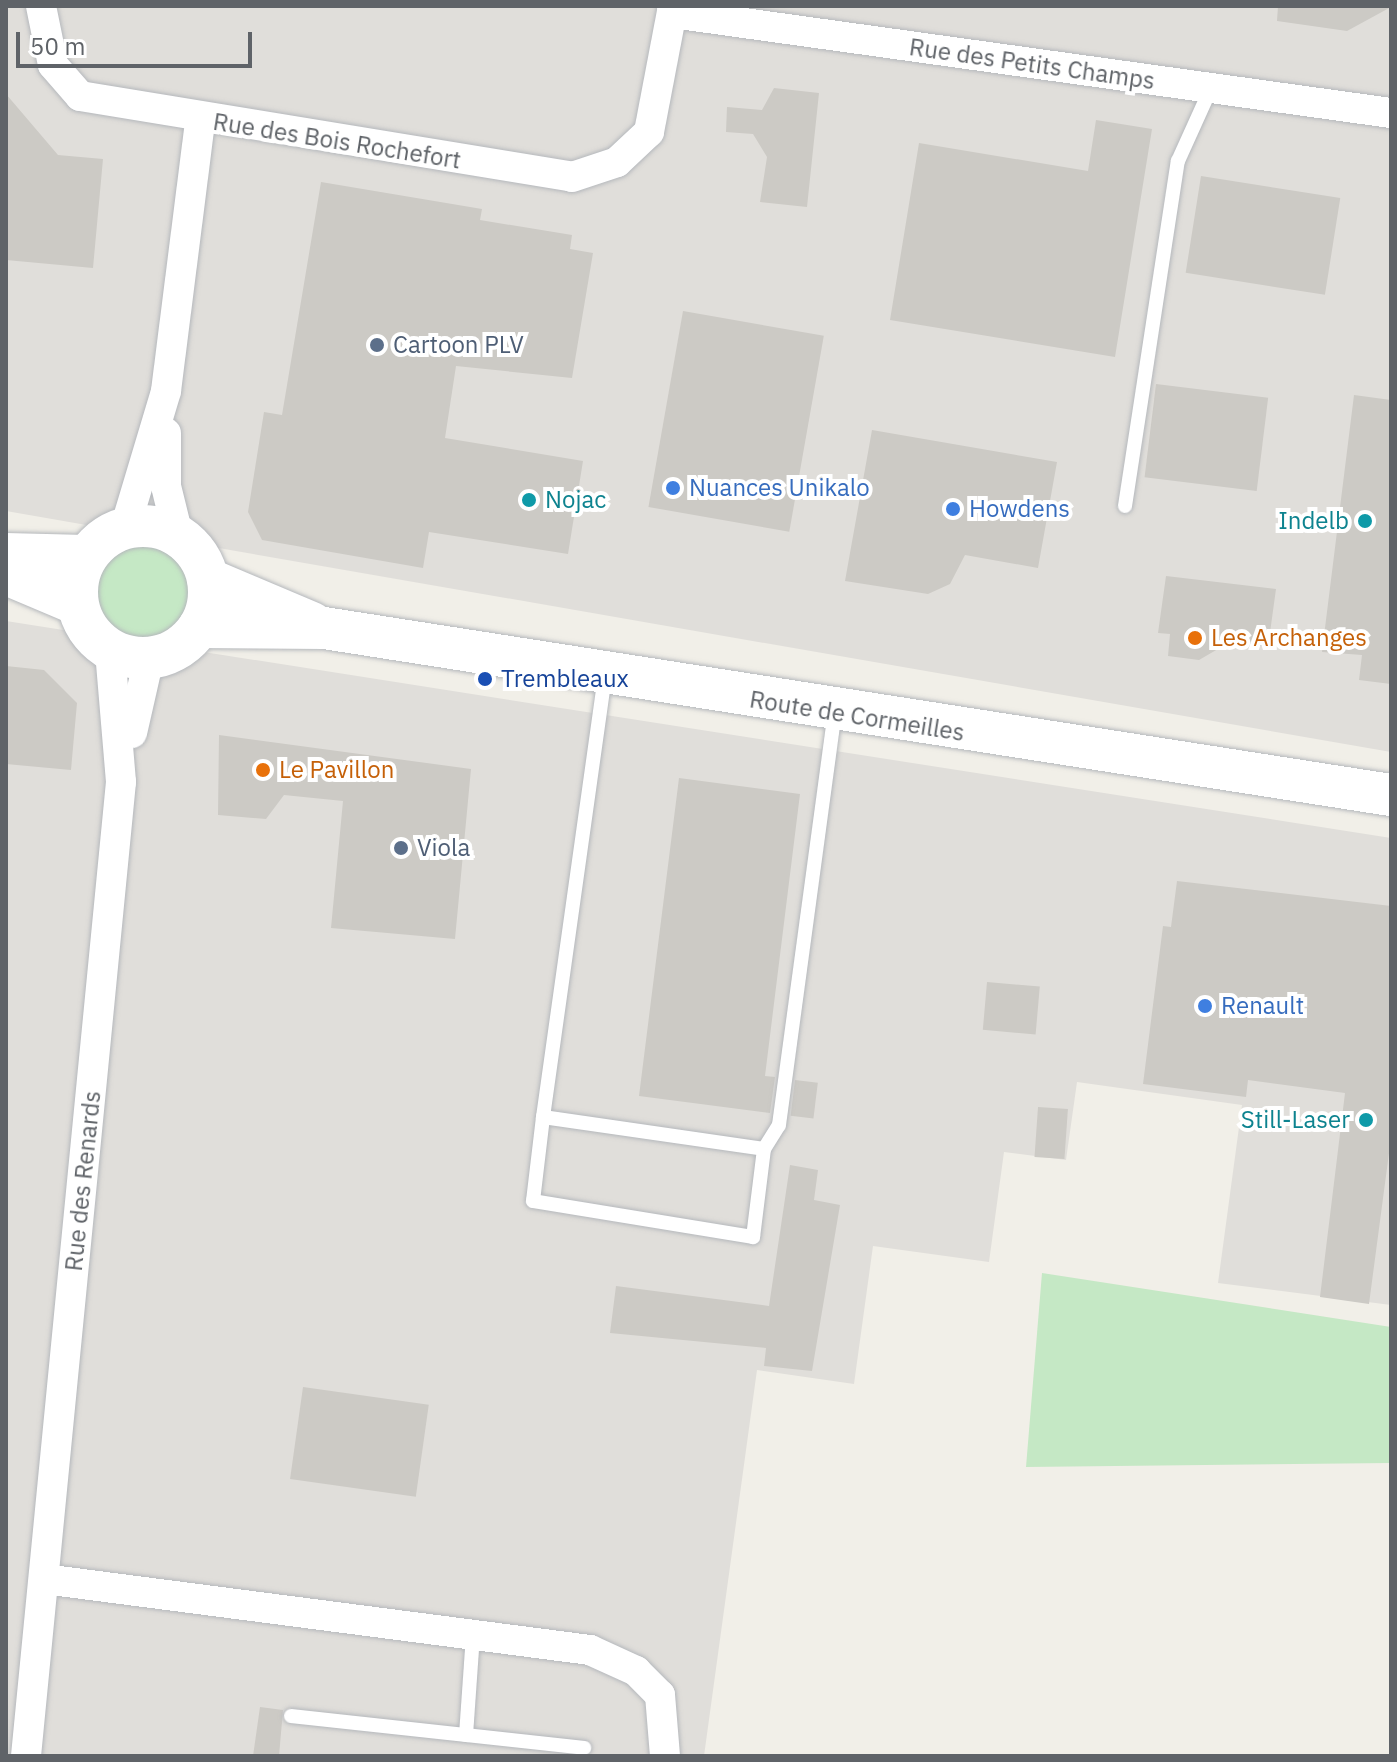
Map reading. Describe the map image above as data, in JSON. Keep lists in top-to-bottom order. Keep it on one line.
{"streets":{"main road":["Route de Cormeilles"],"street":["Rue des Petits Champs","Rue des Bois Rochefort","Rue des Renards"]},"crossings":[["Rue des Petits Champs","Rue des Bois Rochefort"],["Rue des Bois Rochefort","Route de Cormeilles"],["Rue des Bois Rochefort","Rue des Renards"],["Route de Cormeilles","Rue des Renards"]],"places":["Cartoon PLV","Nuances Unikalo","Nojac","Howdens","Indelb","Les Archanges","Trembleaux","Le Pavillon","Viola","Renault","Still-Laser"],"scale_bar":"50 m"}
